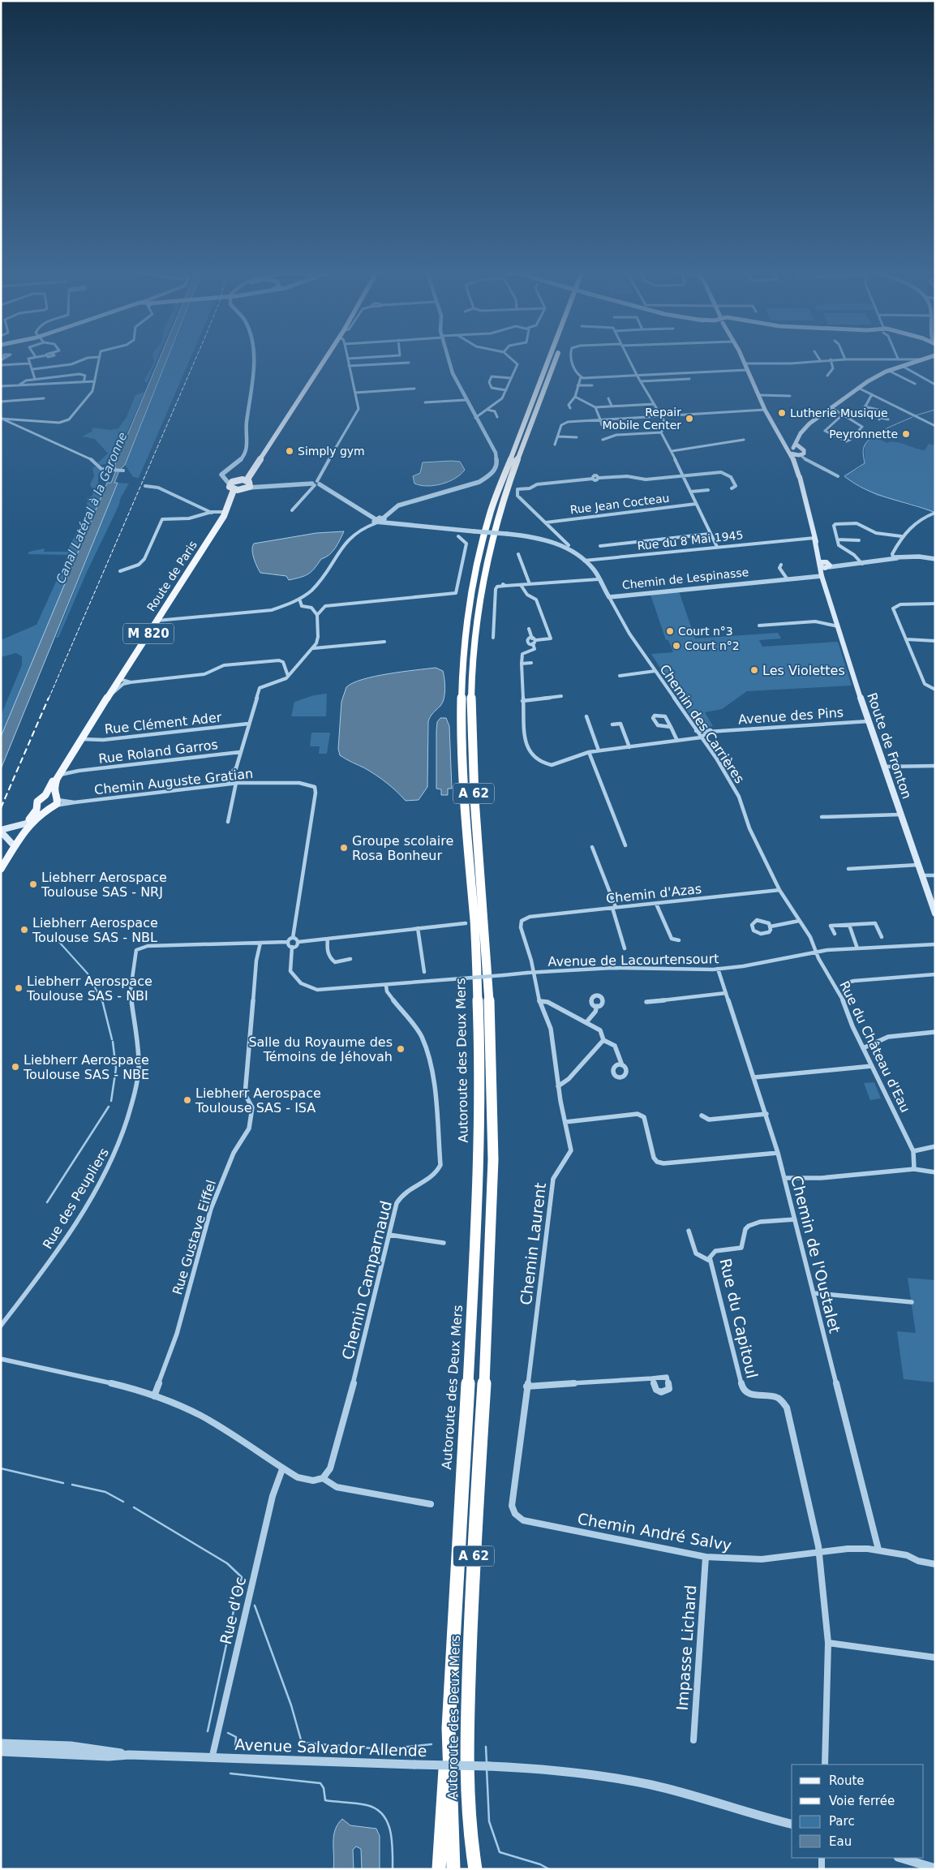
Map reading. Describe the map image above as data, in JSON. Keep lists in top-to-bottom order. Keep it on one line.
{"streets":{"highway":["A 62","Autoroute des Deux Mers"],"main road":["Route de Paris","M 820","Route de Fronton"],"street":["Rue Jean Cocteau","Rue du 8 Mai 1945","Chemin de Lespinasse","Avenue des Pins","Rue Clément Ader","Chemin des Carrières","Rue Roland Garros","Chemin Auguste Gratian","Chemin d'Azas","Avenue de Lacourtensourt","Rue du Château d'Eau","Rue des Peupliers","Rue Gustave Eiffel","Chemin Laurent","Chemin de l'Oustalet","Chemin Camparnaud","Rue du Capitoul","Chemin André Salvy","Rue d'Oc","Impasse Lichard","Avenue Salvador Allende"]},"crossings":[["Rue du 8 Mai 1945","Chemin de Lespinasse"],["Route de Paris","Rue Clément Ader"],["Route de Paris","Rue Roland Garros"],["Route de Paris","Chemin Auguste Gratian"],["Chemin de Lespinasse","Chemin des Carrières"],["Avenue des Pins","Chemin des Carrières"],["Avenue des Pins","Route de Fronton"],["Chemin des Carrières","Chemin d'Azas"],["Chemin des Carrières","Avenue de Lacourtensourt"],["Chemin des Carrières","Rue du Château d'Eau"],["Chemin d'Azas","Chemin Laurent"],["Avenue de Lacourtensourt","Rue du Château d'Eau"],["Avenue de Lacourtensourt","Chemin de l'Oustalet"],["Avenue de Lacourtensourt","Chemin Camparnaud"],["Rue des Peupliers","Rue Gustave Eiffel"],["Chemin Laurent","Chemin André Salvy"],["Chemin de l'Oustalet","Rue du Capitoul"],["Chemin de l'Oustalet","Chemin André Salvy"],["Rue du Capitoul","Chemin André Salvy"],["Chemin André Salvy","Impasse Lichard"],["Rue d'Oc","Avenue Salvador Allende"]],"water":["Canal Latéral à la Garonne"],"places":["Lutherie Musique","Repair Mobile Center","Peyronnette","Simply gym","Court n°3","Court n°2","Les Violettes","Groupe scolaire Rosa Bonheur","Liebherr Aerospace Toulouse SAS - NRJ","Liebherr Aerospace Toulouse SAS - NBL","Liebherr Aerospace Toulouse SAS - NBI","Salle du Royaume des Témoins de Jéhovah","Liebherr Aerospace Toulouse SAS - NBE","Liebherr Aerospace Toulouse SAS - ISA"],"legend":["Route","Voie ferrée","Parc","Eau"]}
